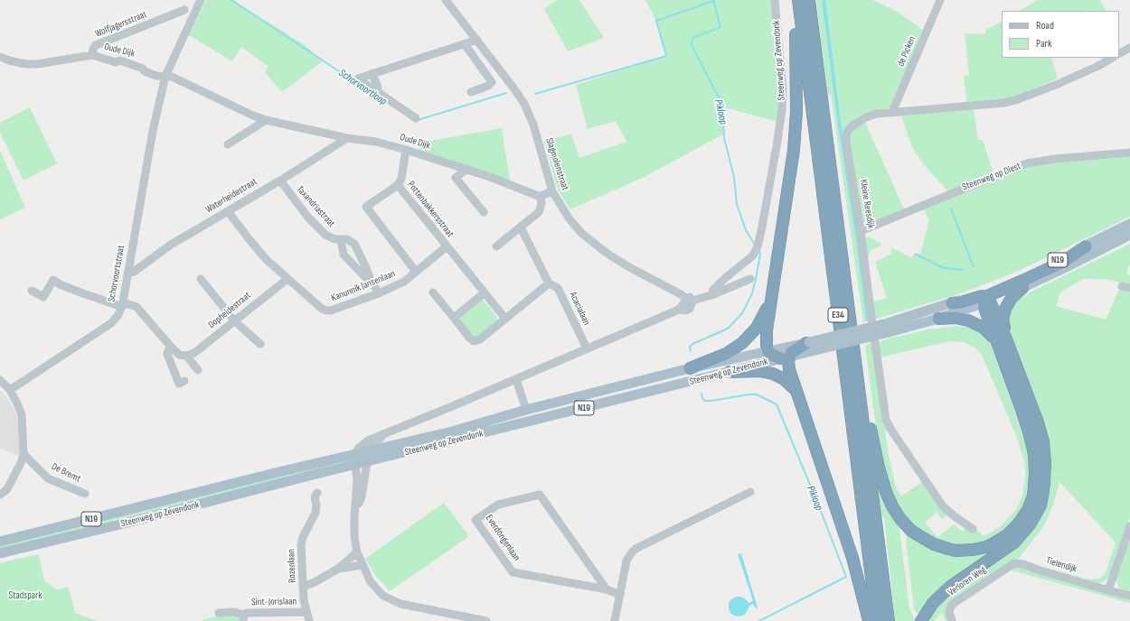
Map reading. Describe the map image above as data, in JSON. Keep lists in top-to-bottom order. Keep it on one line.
{"streets":{"highway":["E34"],"main road":["Steenweg op Zevendonk","N19"],"street":["Wolfjagersstraat","Oude Dijk","de Picken","Slagmolenstraat","Steenweg op Diest","Waterheidestraat","Kleine Reesdijk","Taxandriastraat","Pottenbakkersstraat","Schorvoortstraat","Kanunnik Jansenlaan","Acacialaan","Dopheidestraat","De Bremt","Everdongenlaan","Tielendijk","Rozenlaan","Verloren Weg","Sint-Jorislaan"]},"crossings":[["Wolfjagersstraat","Oude Dijk"],["Oude Dijk","Waterheidestraat"],["Oude Dijk","Pottenbakkersstraat"],["Oude Dijk","Schorvoortstraat"],["de Picken","Kleine Reesdijk"],["Steenweg op Zevendonk","N19"],["Steenweg op Diest","Kleine Reesdijk"],["Waterheidestraat","Taxandriastraat"],["Waterheidestraat","Schorvoortstraat"],["Taxandriastraat","Kanunnik Jansenlaan"],["Pottenbakkersstraat","Kanunnik Jansenlaan"],["Kanunnik Jansenlaan","Dopheidestraat"],["Tielendijk","Verloren Weg"],["Rozenlaan","Sint-Jorislaan"]],"water":["Schorvoortloop","Pikloop"],"parks":["Stadspark"],"legend":["Road","Park"]}
